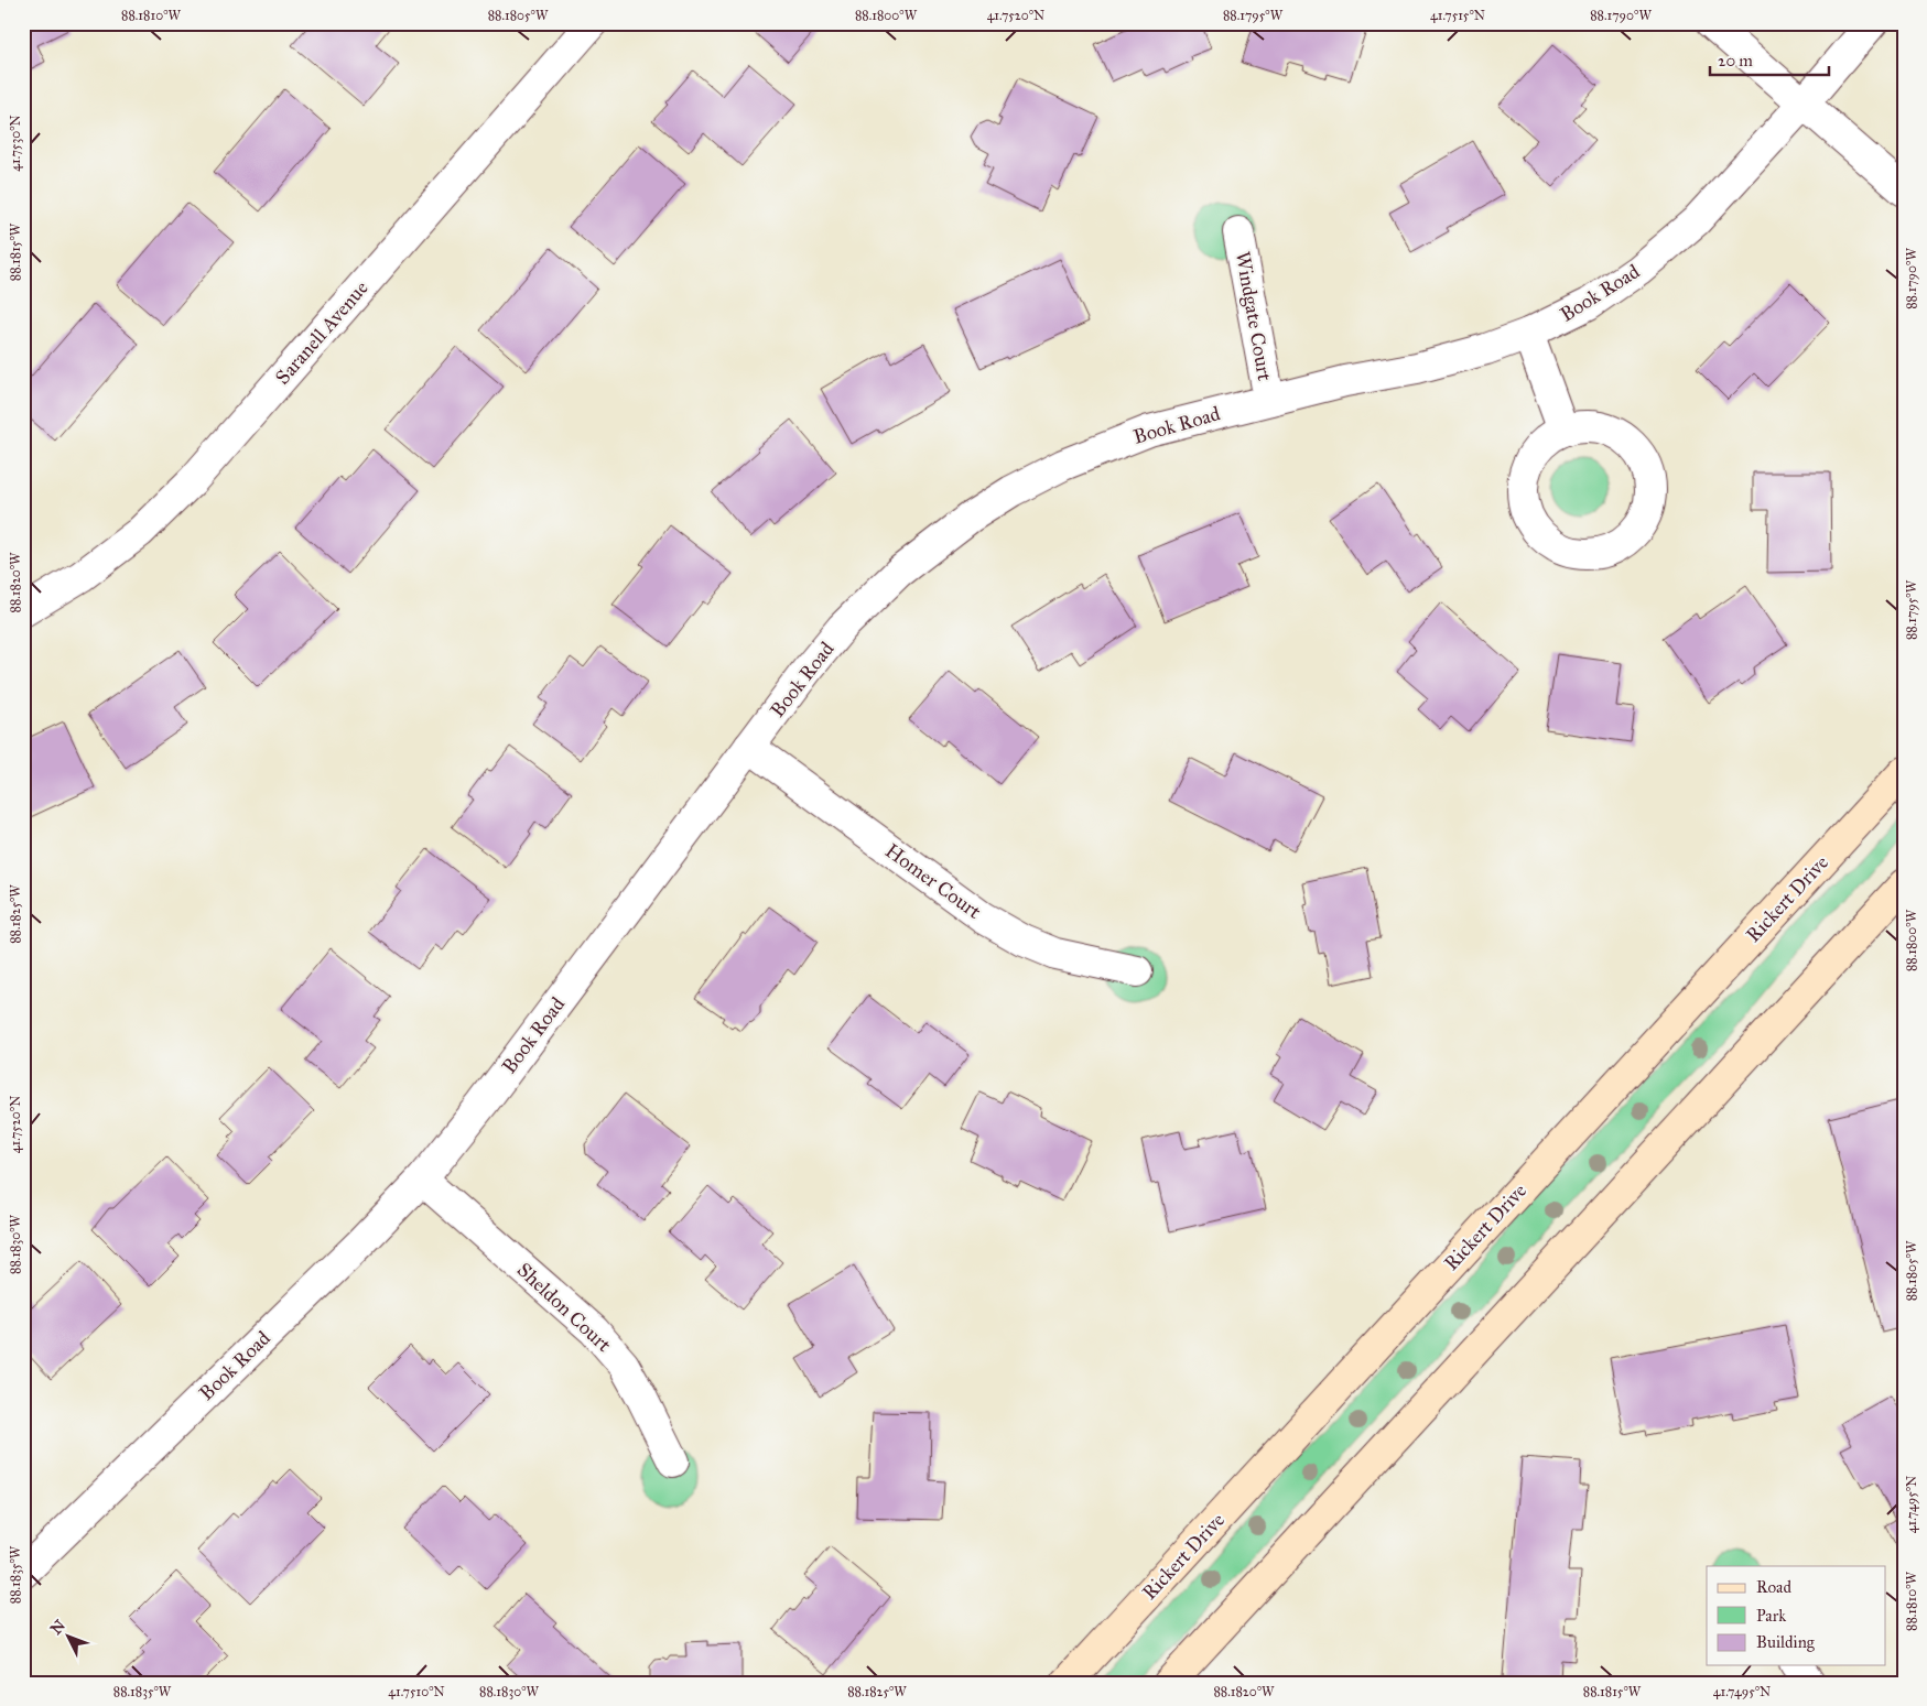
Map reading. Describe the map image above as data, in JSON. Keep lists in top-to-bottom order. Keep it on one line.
{"streets":{"street":["Book Road","Windgate Court","Saranell Avenue","Homer Court","Rickert Drive","Sheldon Court"]},"crossings":[["Book Road","Windgate Court"],["Book Road","Homer Court"],["Book Road","Sheldon Court"]],"legend":["Road","Park","Building"],"scale_bar":"20 m","north":"top left","coordinates":["88.1810°W","88.1805°W","88.1800°W","41.7520°N","88.1795°W","41.7515°N","88.1790°W","41.7530°N","88.1815°W","88.1820°W","88.1825°W","88.1830°W","41.7495°N","88.1835°W","41.7510°N"]}
